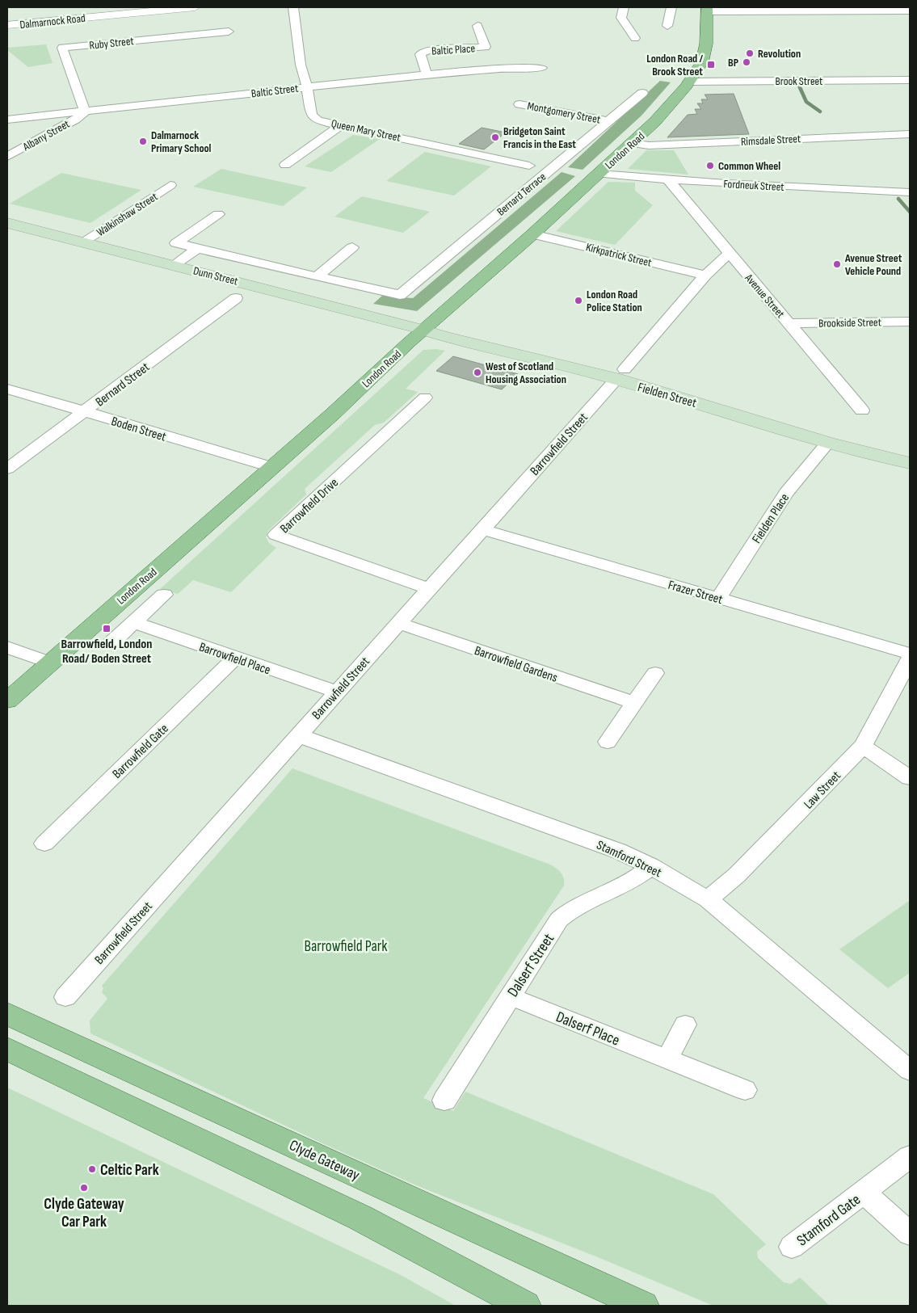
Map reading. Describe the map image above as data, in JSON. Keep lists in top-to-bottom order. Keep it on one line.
{"streets":{"main road":["London Road","Dunn Street","Fielden Street","Clyde Gateway"],"street":["Dalmarnock Road","Ruby Street","Baltic Place","Brook Street","Baltic Street","Montgomery Street","Queen Mary Street","Albany Street","Rimsdale Street","Fordneuk Street","Bernard Terrace","Walkinshaw Street","Kirkpatrick Street","Avenue Street","Brookside Street","Bernard Street","Boden Street","Barrowfield Street","Barrowfield Drive","Fielden Place","Frazer Street","Barrowfield Place","Barrowfield Gardens","Barrowfield Gate","Law Street","Stamford Street","Dalserf Street","Dalserf Place","Stamford Gate"]},"crossings":[["Ruby Street","Baltic Street"],["Ruby Street","Albany Street"],["Baltic Place","Baltic Street"],["Brook Street","London Road"],["Baltic Street","Queen Mary Street"],["Baltic Street","Albany Street"],["Montgomery Street","Bernard Terrace"],["Rimsdale Street","London Road"],["London Road","Fordneuk Street"],["London Road","Kirkpatrick Street"],["London Road","Dunn Street"],["London Road","Fielden Street"],["London Road","Boden Street"],["Fordneuk Street","Avenue Street"],["Bernard Terrace","Dunn Street"],["Walkinshaw Street","Dunn Street"],["Kirkpatrick Street","Barrowfield Street"],["Dunn Street","Fielden Street"],["Avenue Street","Brookside Street"],["Avenue Street","Barrowfield Street"],["Bernard Street","Boden Street"],["Fielden Street","Barrowfield Street"],["Fielden Street","Fielden Place"],["Barrowfield Street","Barrowfield Drive"],["Barrowfield Street","Frazer Street"],["Barrowfield Street","Barrowfield Place"],["Barrowfield Street","Barrowfield Gardens"],["Barrowfield Street","Stamford Street"],["Fielden Place","Frazer Street"],["Barrowfield Place","Barrowfield Gate"],["Law Street","Stamford Street"],["Stamford Street","Dalserf Street"],["Dalserf Street","Dalserf Place"]],"parks":["Barrowfield Park"],"places":{"other":["Revolution","BP","Bridgeton Saint Francis in the East","Dalmarnock Primary School","Common Wheel","Avenue Street Vehicle Pound","London Road Police Station","West of Scotland Housing Association","Celtic Park","Clyde Gateway Car Park"],"transit":["London Road / Brook Street","Barrowfield, London Road/ Boden Street"]}}
